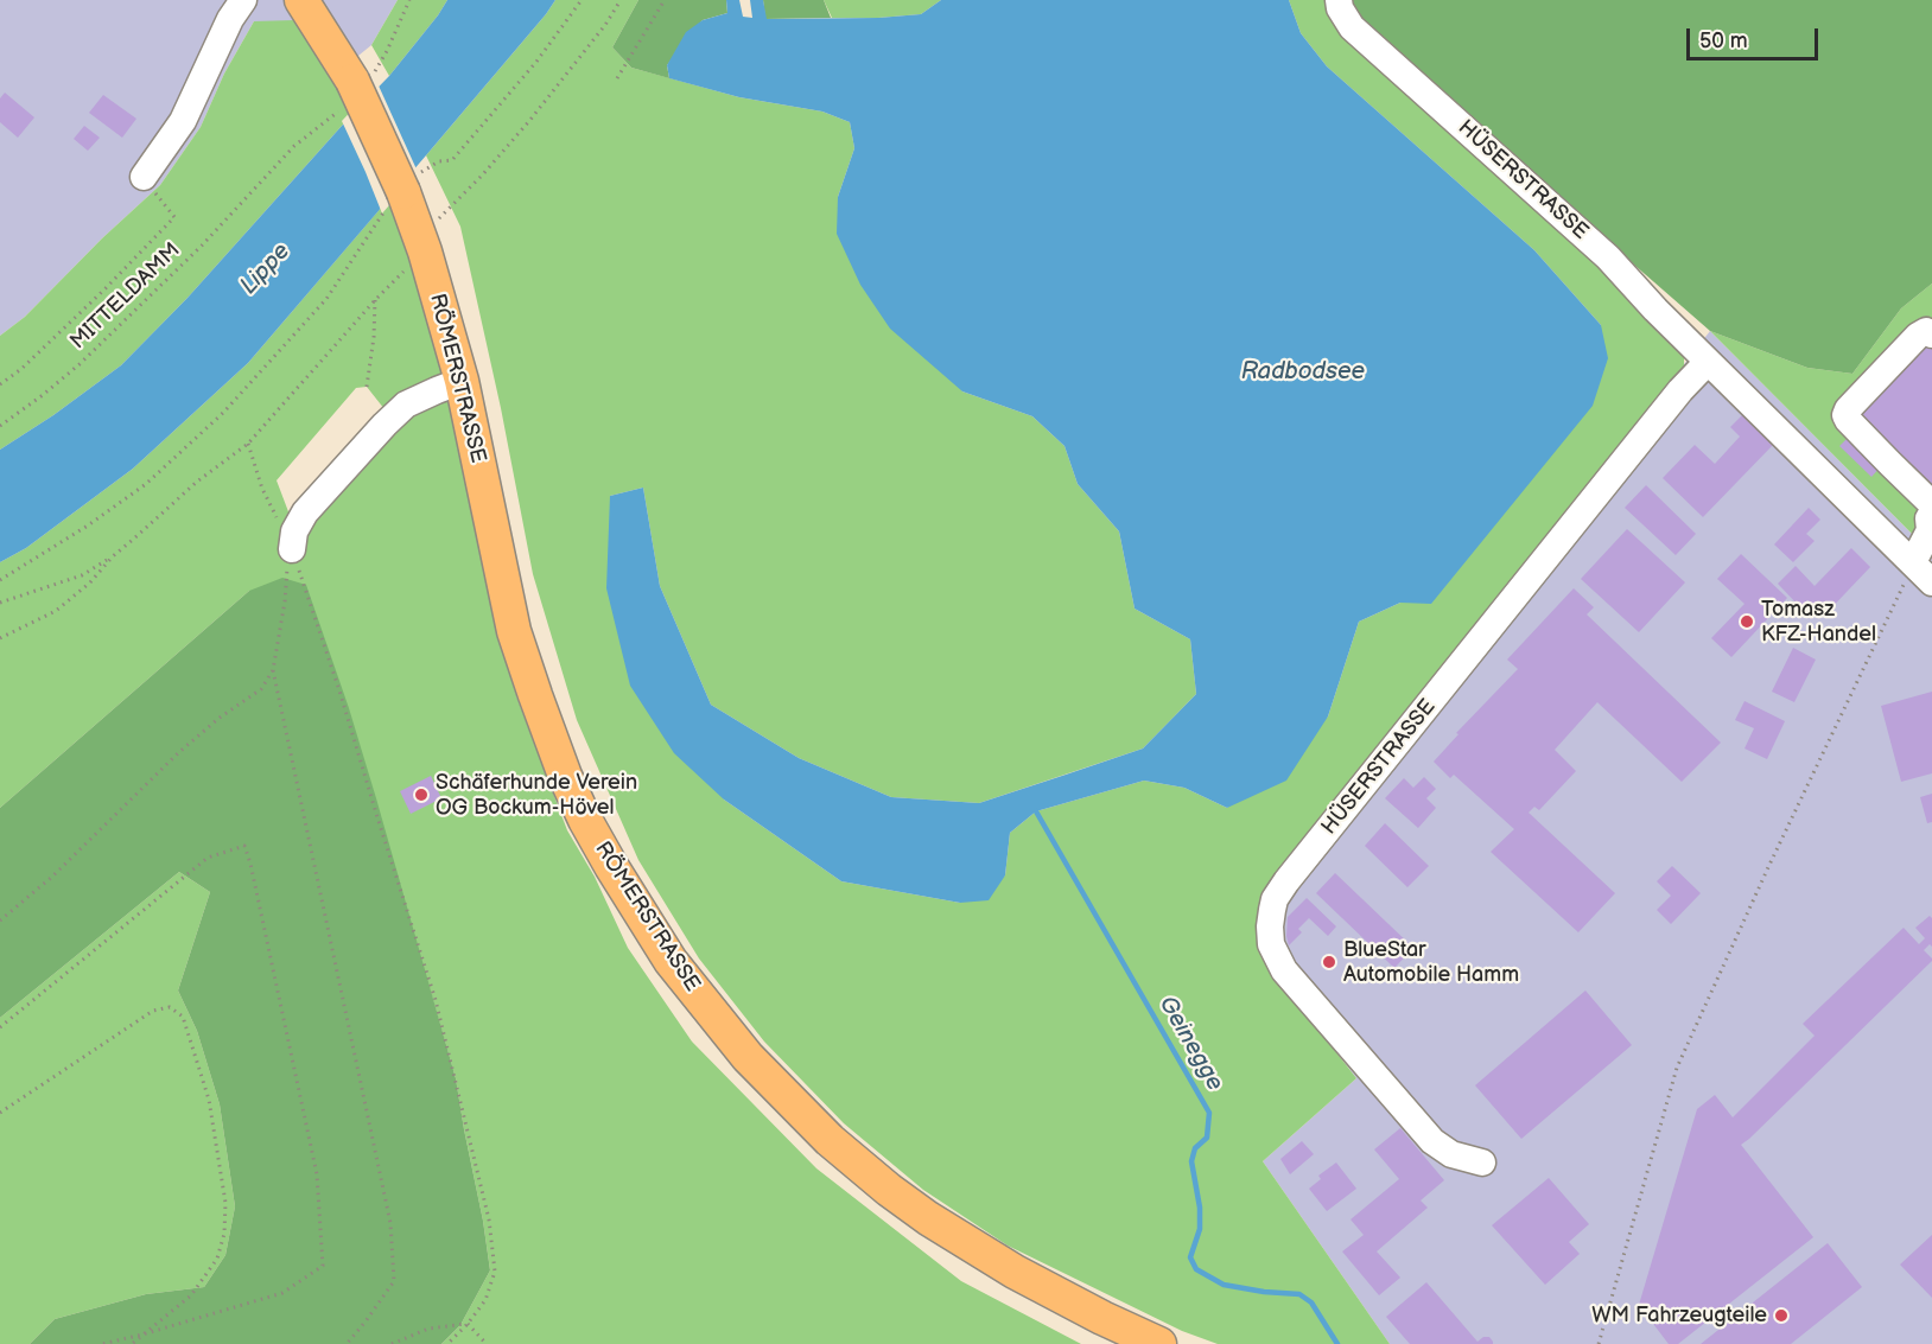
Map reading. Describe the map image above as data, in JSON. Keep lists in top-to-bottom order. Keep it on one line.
{"streets":{"main road":["RÖMERSTRASSE"],"street":["HÜSERSTRASSE"],"path":["MITTELDAMM"]},"water":["Lippe","Radbodsee","Geinegge"],"places":["Tomasz KFZ-Handel","Schäferhunde Verein OG Bockum-Hövel","BlueStar Automobile Hamm","WM Fahrzeugteile"],"scale_bar":"50 m"}
